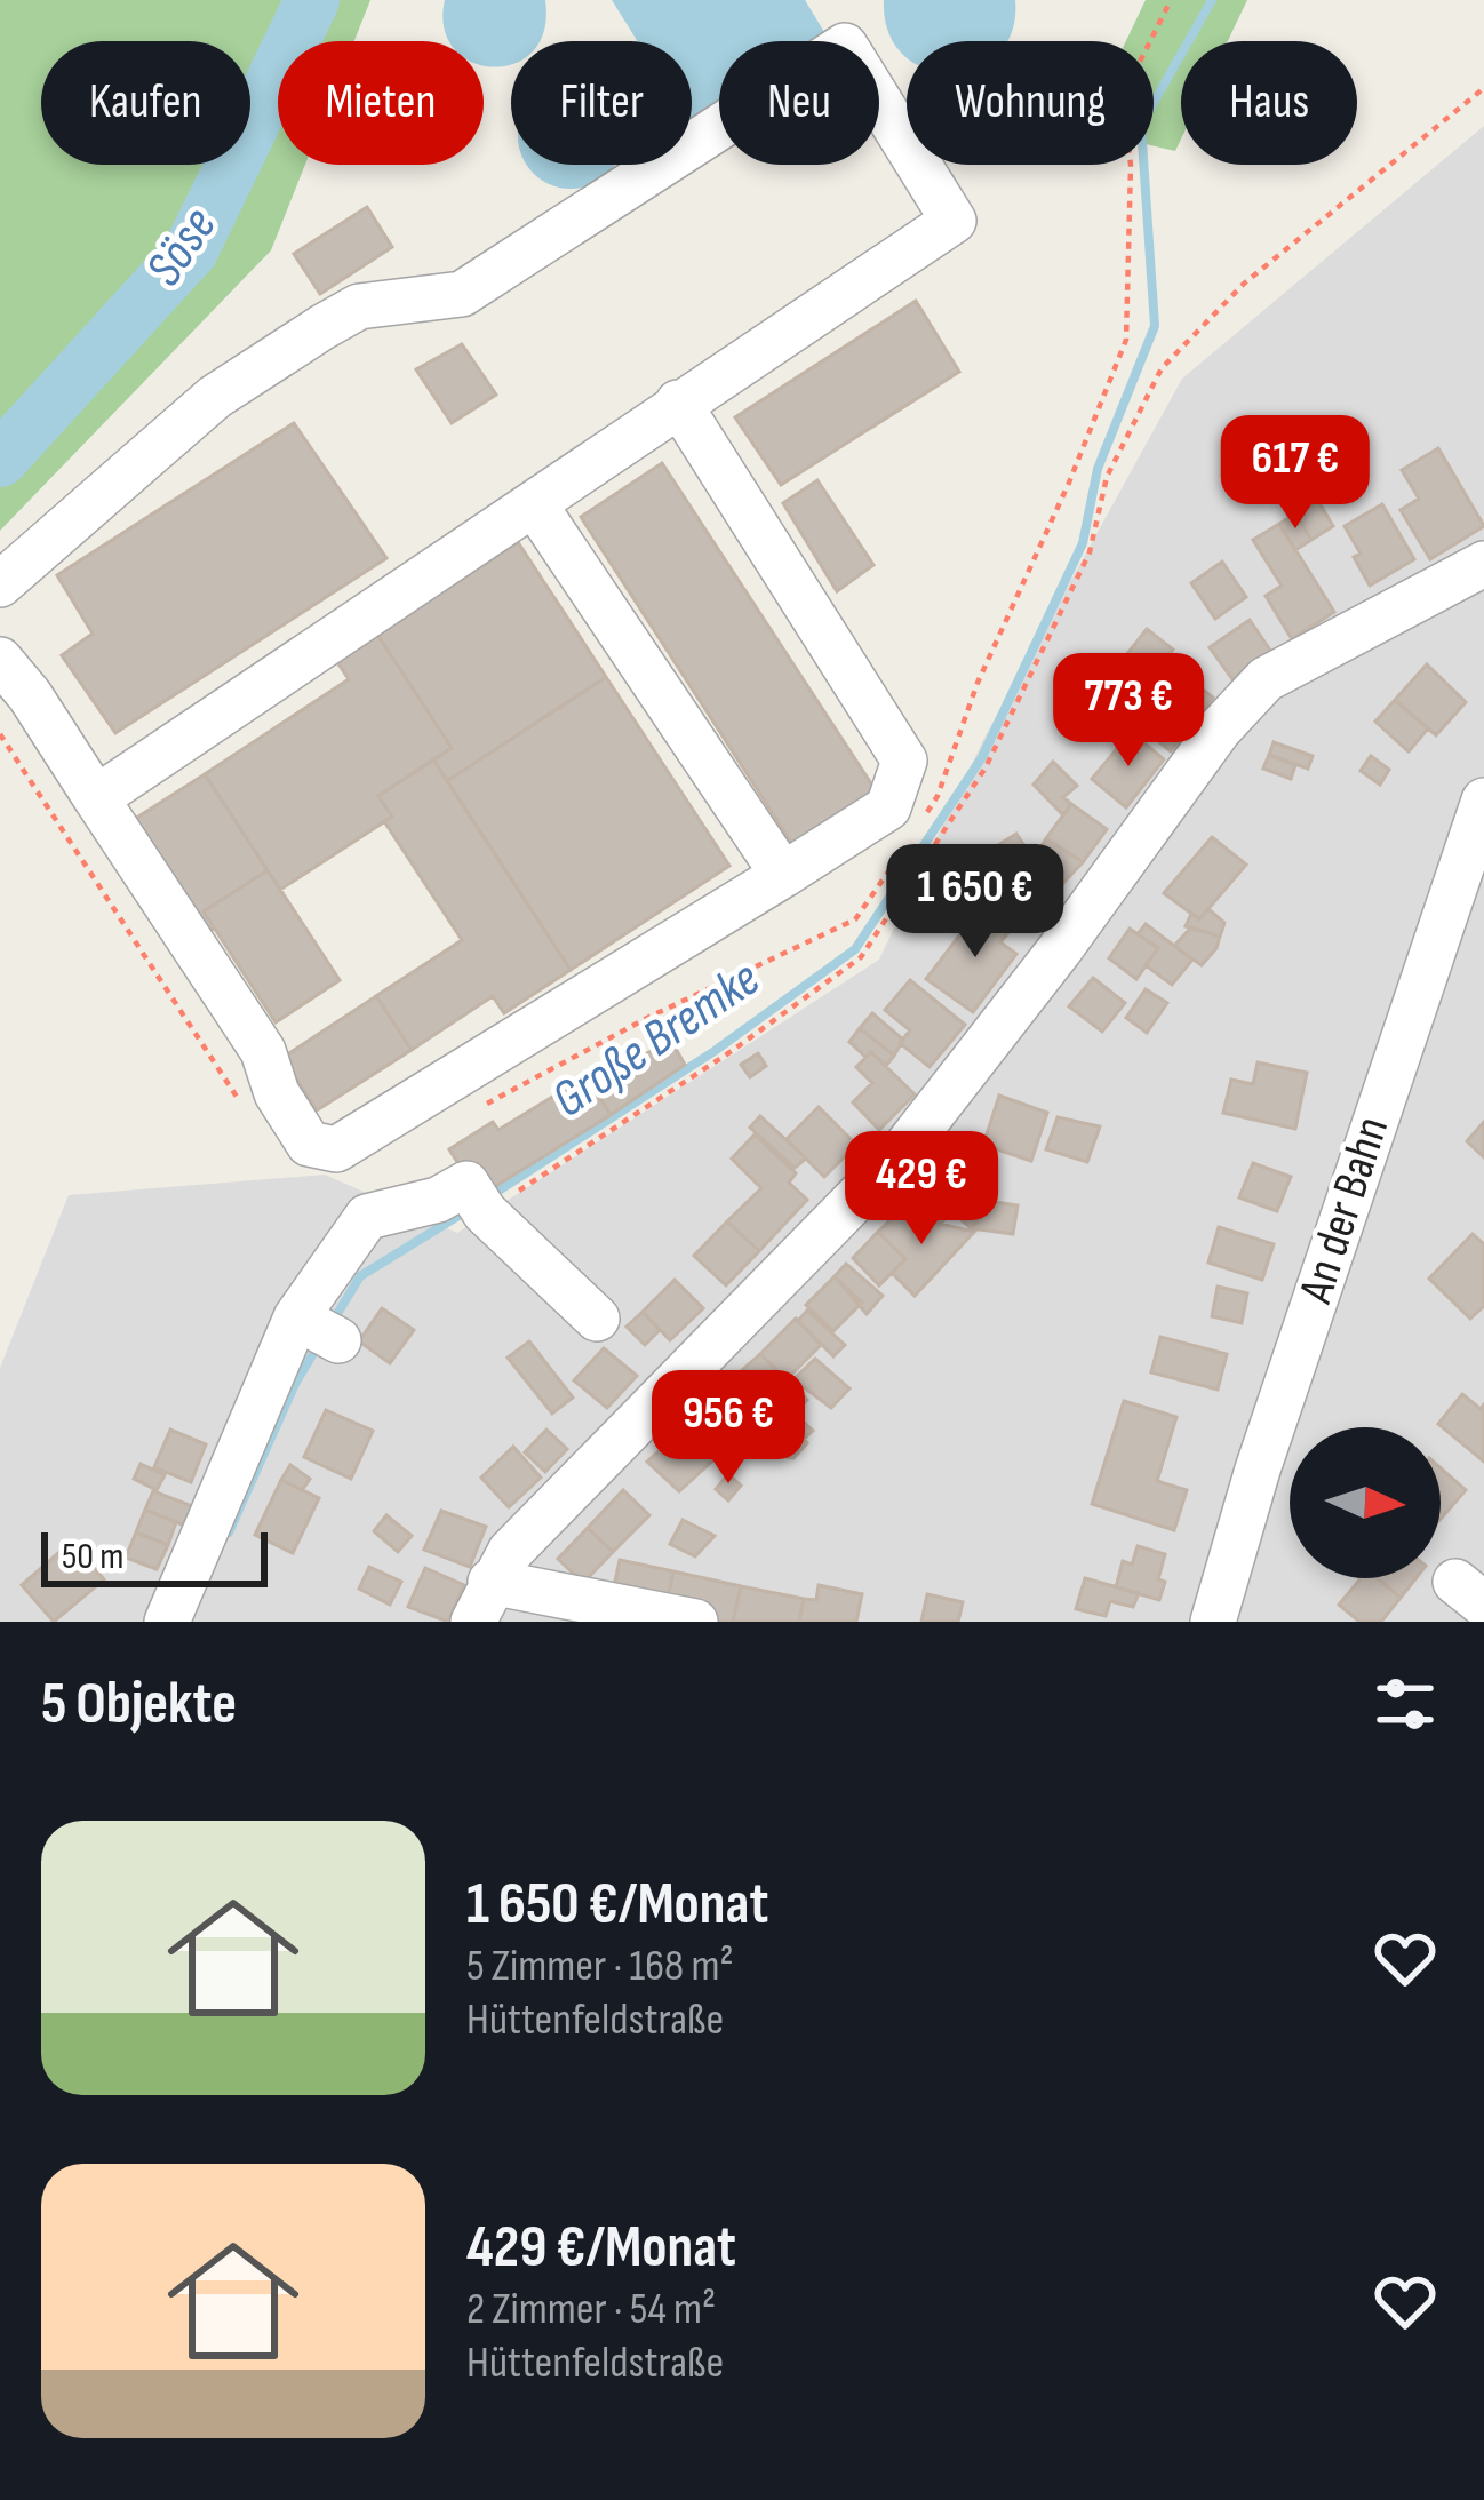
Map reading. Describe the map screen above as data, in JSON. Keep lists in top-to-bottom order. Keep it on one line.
{"streets":{"street":["An der Bahn"]},"water":["Söse","Große Bremke"],"scale_bar":"50 m","north":"right","page":{"chip":["Kaufen","Mieten","Filter","Neu","Wohnung","Haus"],"price":["617 €","773 €","1 650 €","429 €","956 €"],"scale":"50 m","heading":"5 Objekte","list":[{"name":"1 650 €/Monat","note":"5 Zimmer · 168 m² · Hüttenfeldstraße"},{"name":"429 €/Monat","note":"2 Zimmer · 54 m² · Hüttenfeldstraße"}]}}
